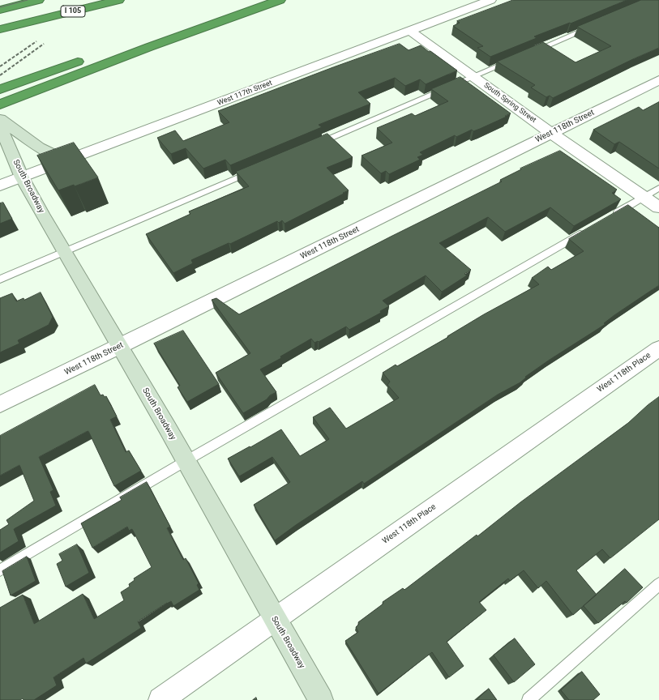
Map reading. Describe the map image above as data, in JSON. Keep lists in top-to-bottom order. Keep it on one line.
{"streets":{"highway":["I 105"],"main road":["South Broadway"],"street":["West 117th Street","South Spring Street","West 118th Street","West 118th Place"]},"crossings":[["West 117th Street","South Spring Street"],["West 117th Street","South Broadway"],["South Spring Street","West 118th Street"],["West 118th Street","South Broadway"],["South Broadway","West 118th Place"]]}
